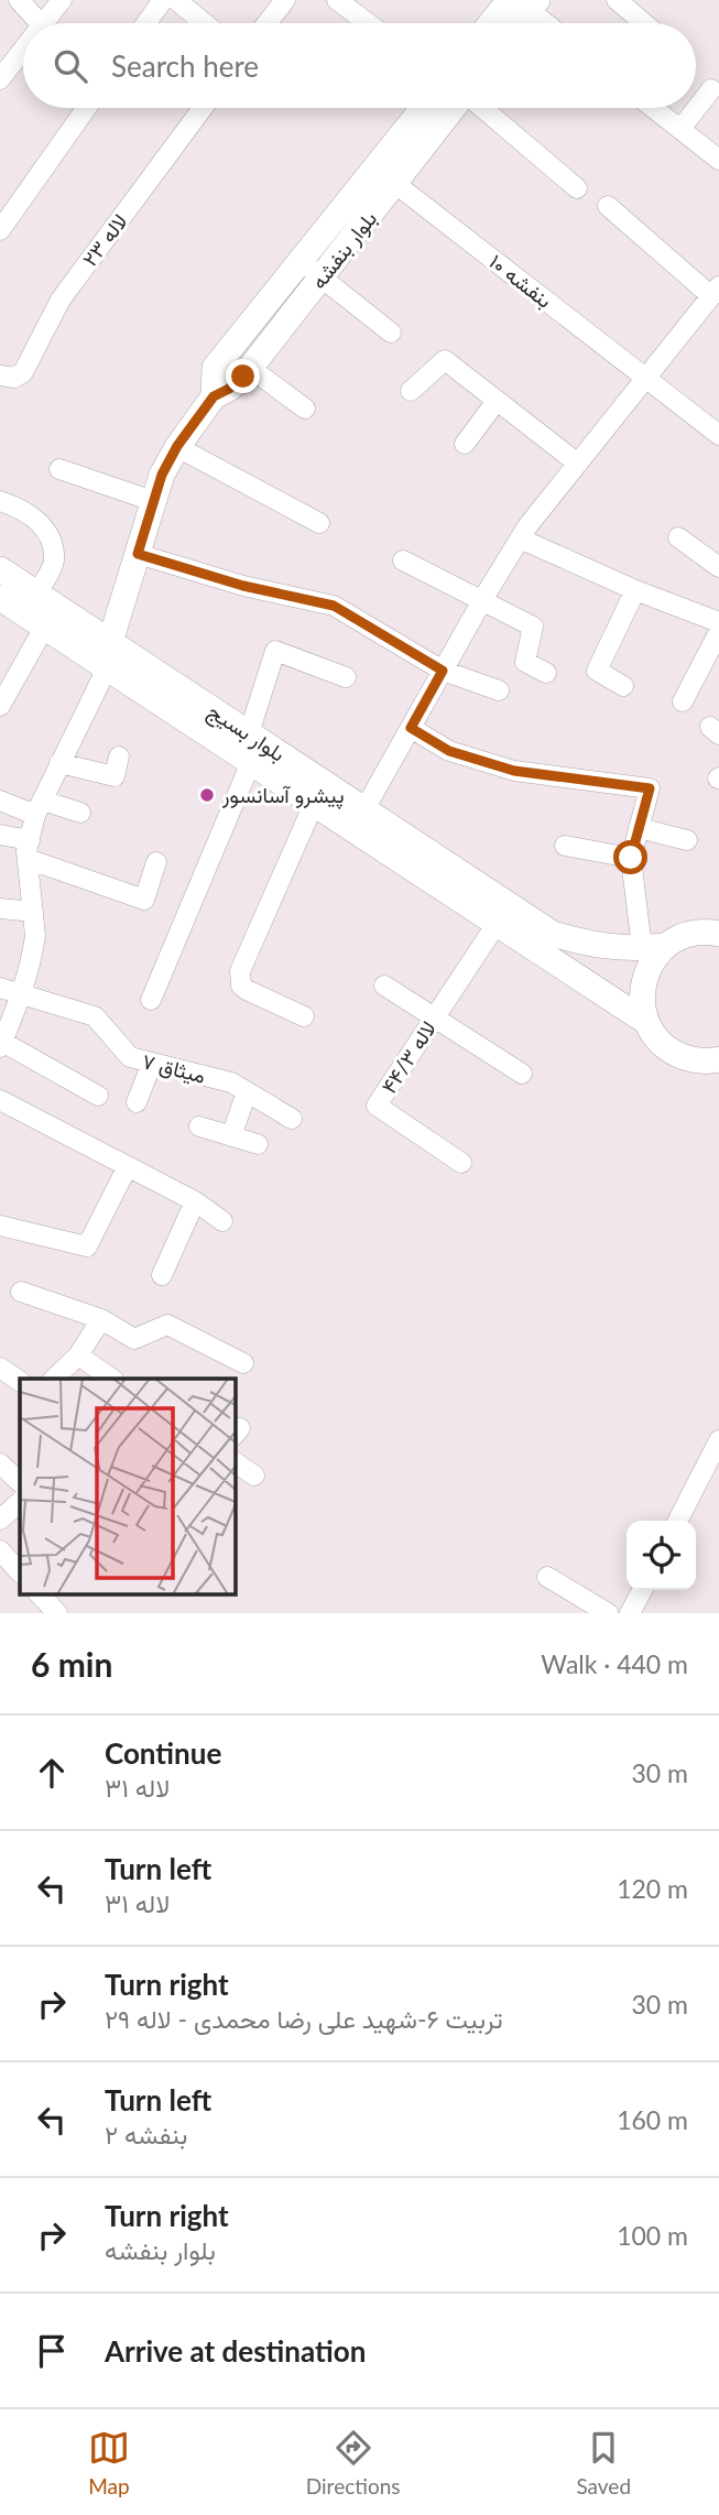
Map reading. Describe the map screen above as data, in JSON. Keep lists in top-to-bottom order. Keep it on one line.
{"streets":{"main road":["بلوار بنفشه","بلوار بسیج"],"street":["لاله ۲۳","بنفشه ۱۰","لاله ۴۴/۳","میثاق ۷"]},"crossings":[["بلوار بنفشه","بنفشه ۱۰"],["بلوار بنفشه","بلوار بسیج"],["بلوار بسیج","لاله ۴۴/۳"]],"places":["پیشرو آسانسور"],"page":{"search":"Search here","heading":["6 min","Walk · 440 m"],"list":[["Continue","لاله ۳۱","30 m"],["Turn left","لاله ۳۱","120 m"],["Turn right","تربیت ۶-شهید علی رضا محمدی - لاله ۲۹","30 m"],["Turn left","بنفشه ۲","160 m"],["Turn right","بلوار بنفشه","100 m"],"Arrive at destination"],"nav":["Map","Directions","Saved"]}}
